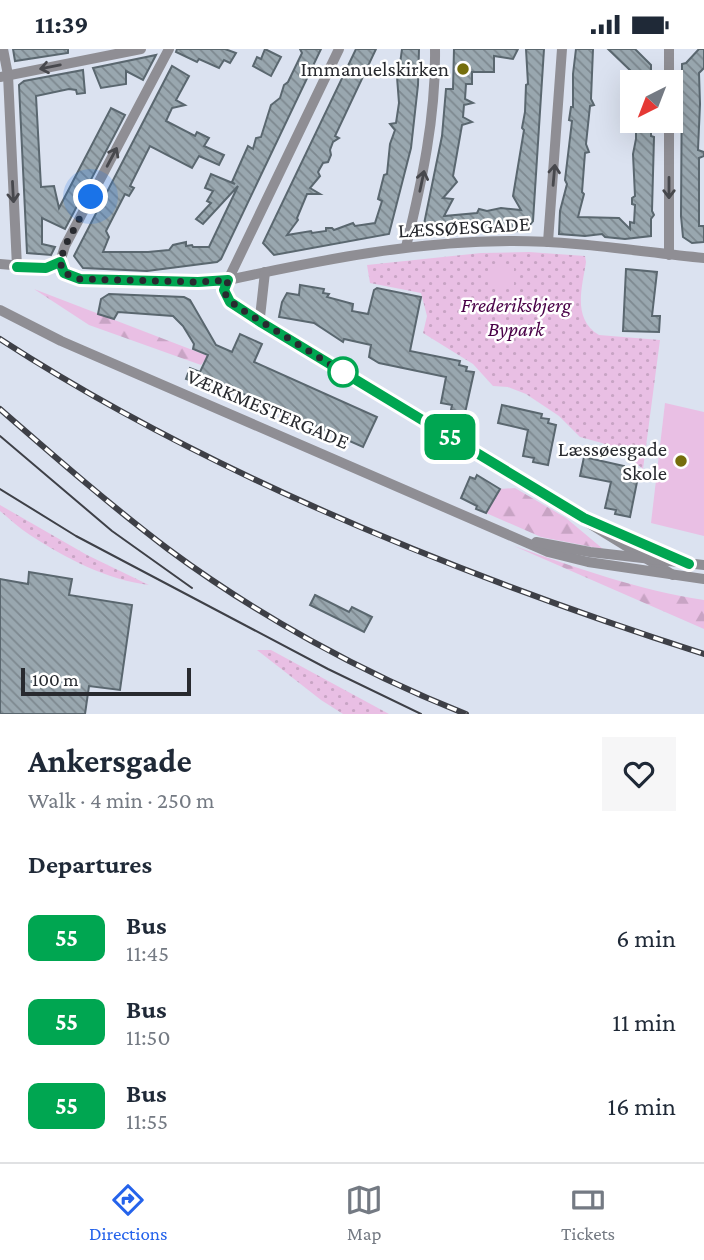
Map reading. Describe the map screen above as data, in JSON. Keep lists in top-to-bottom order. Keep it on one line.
{"streets":{"street":["LÆSSØESGADE","VÆRKMESTERGADE"]},"parks":["Frederiksbjerg Bypark"],"places":["Immanuelskirken","Læssøesgade Skole"],"lines":["bus line 55"],"scale_bar":"100 m","north":"bottom left","page":{"status":"11:39","on_map":"55","scale":"100 m","heading":[["Ankersgade","Walk · 4 min · 250 m"],"Departures"],"list":[{"mark":"55","name":"Bus","note":"11:45","value":"6 min"},{"mark":"55","name":"Bus","note":"11:50","value":"11 min"},{"mark":"55","name":"Bus","note":"11:55","value":"16 min"}],"tabs":["Directions","Map","Tickets"]}}
